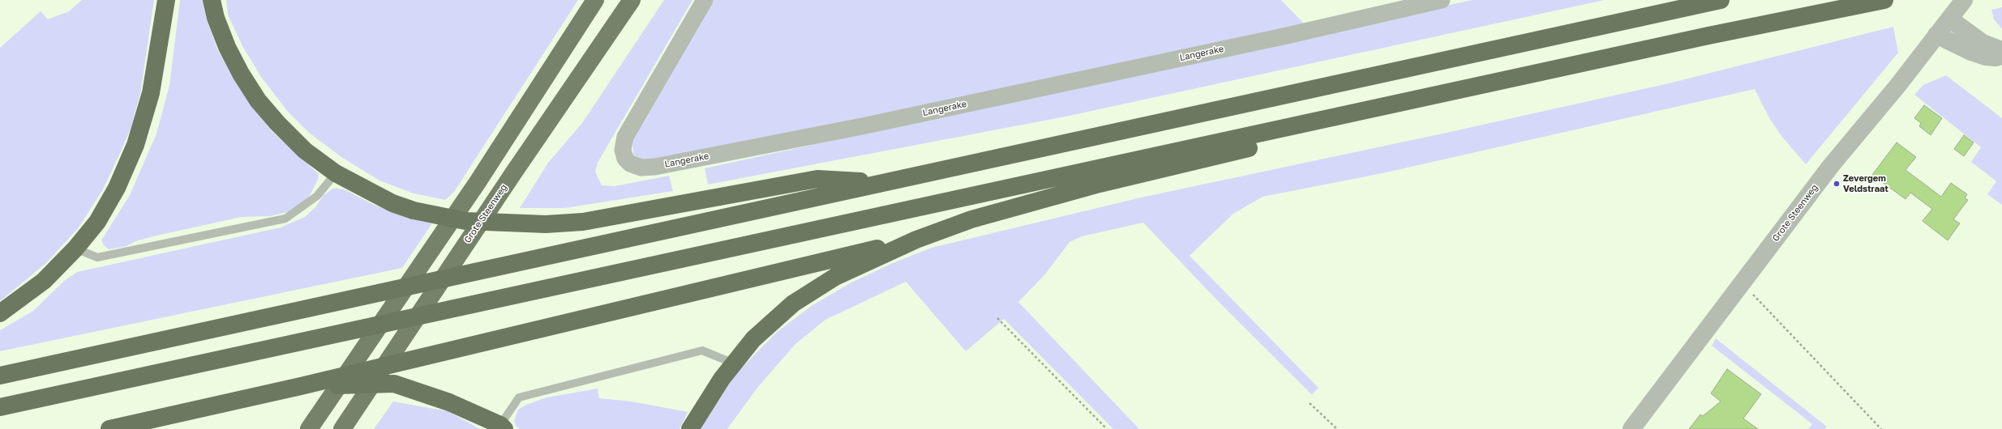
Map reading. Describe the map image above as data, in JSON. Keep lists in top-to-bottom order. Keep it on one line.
{"streets":{"highway":["Grote Steenweg"],"street":["Langerake"]},"places":["Zevergem Veldstraat"]}
